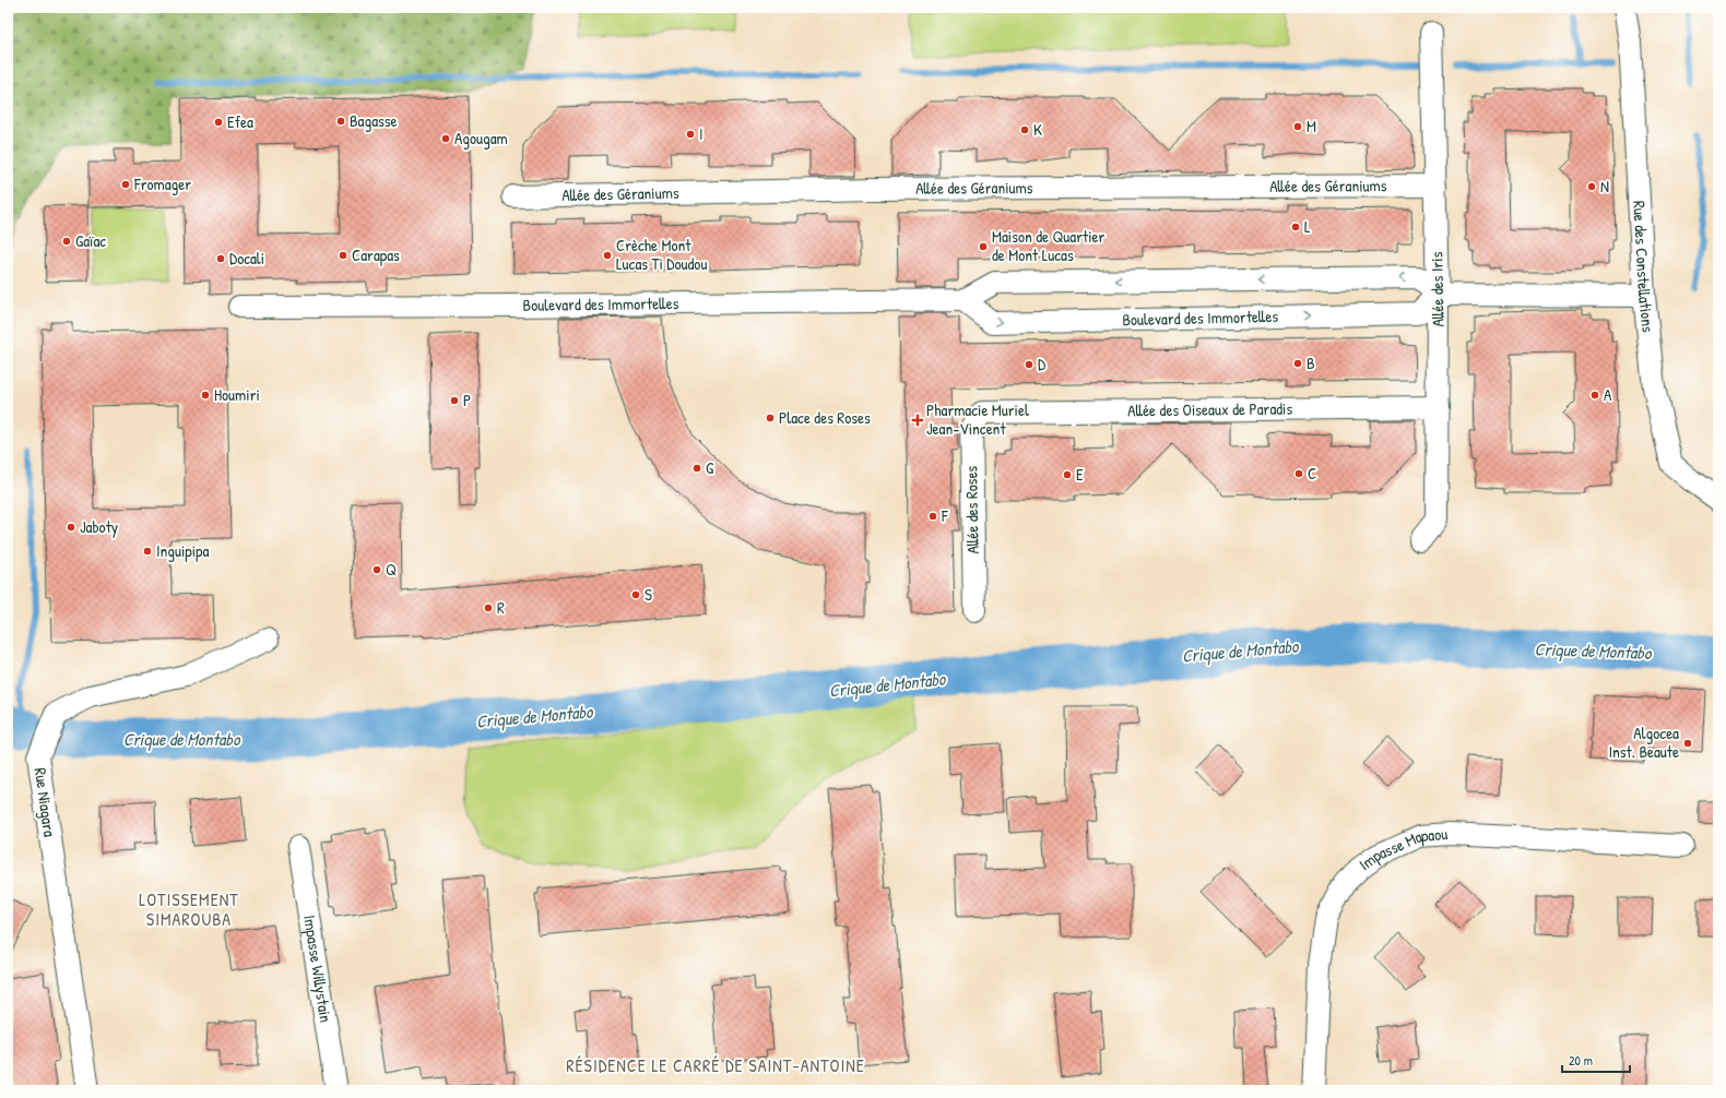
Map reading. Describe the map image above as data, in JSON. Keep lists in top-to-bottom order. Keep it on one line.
{"streets":{"street":["Allée des Géraniums","Rue des Constellations","Allée des Iris","Boulevard des Immortelles","Allée des Oiseaux de Paradis","Allée des Roses","Rue Niagara","Impasse Mapaou","Impasse Willystain"]},"crossings":[["Allée des Géraniums","Allée des Iris"],["Allée des Iris","Boulevard des Immortelles"],["Allée des Iris","Allée des Oiseaux de Paradis"],["Allée des Oiseaux de Paradis","Allée des Roses"]],"districts":["LOTISSEMENT SIMAROUBA","RÉSIDENCE LE CARRÉ DE SAINT-ANTOINE"],"water":["Crique de Montabo"],"places":{"other":["Bagasse","Efea","M","K","I","Agougam","Fromager","N","L","Gaïac","Maison de Quartier de Mont Lucas","Carapas","Crèche Mont Lucas Ti Doudou","Docali","B","D","Houmiri","A","P","Place des Roses","G","C","E","F","Jaboty","Inguipipa","Q","S","R","Algocea Inst. Beaute"],"health":["Pharmacie Muriel Jean-Vincent"]},"scale_bar":"20 m"}
